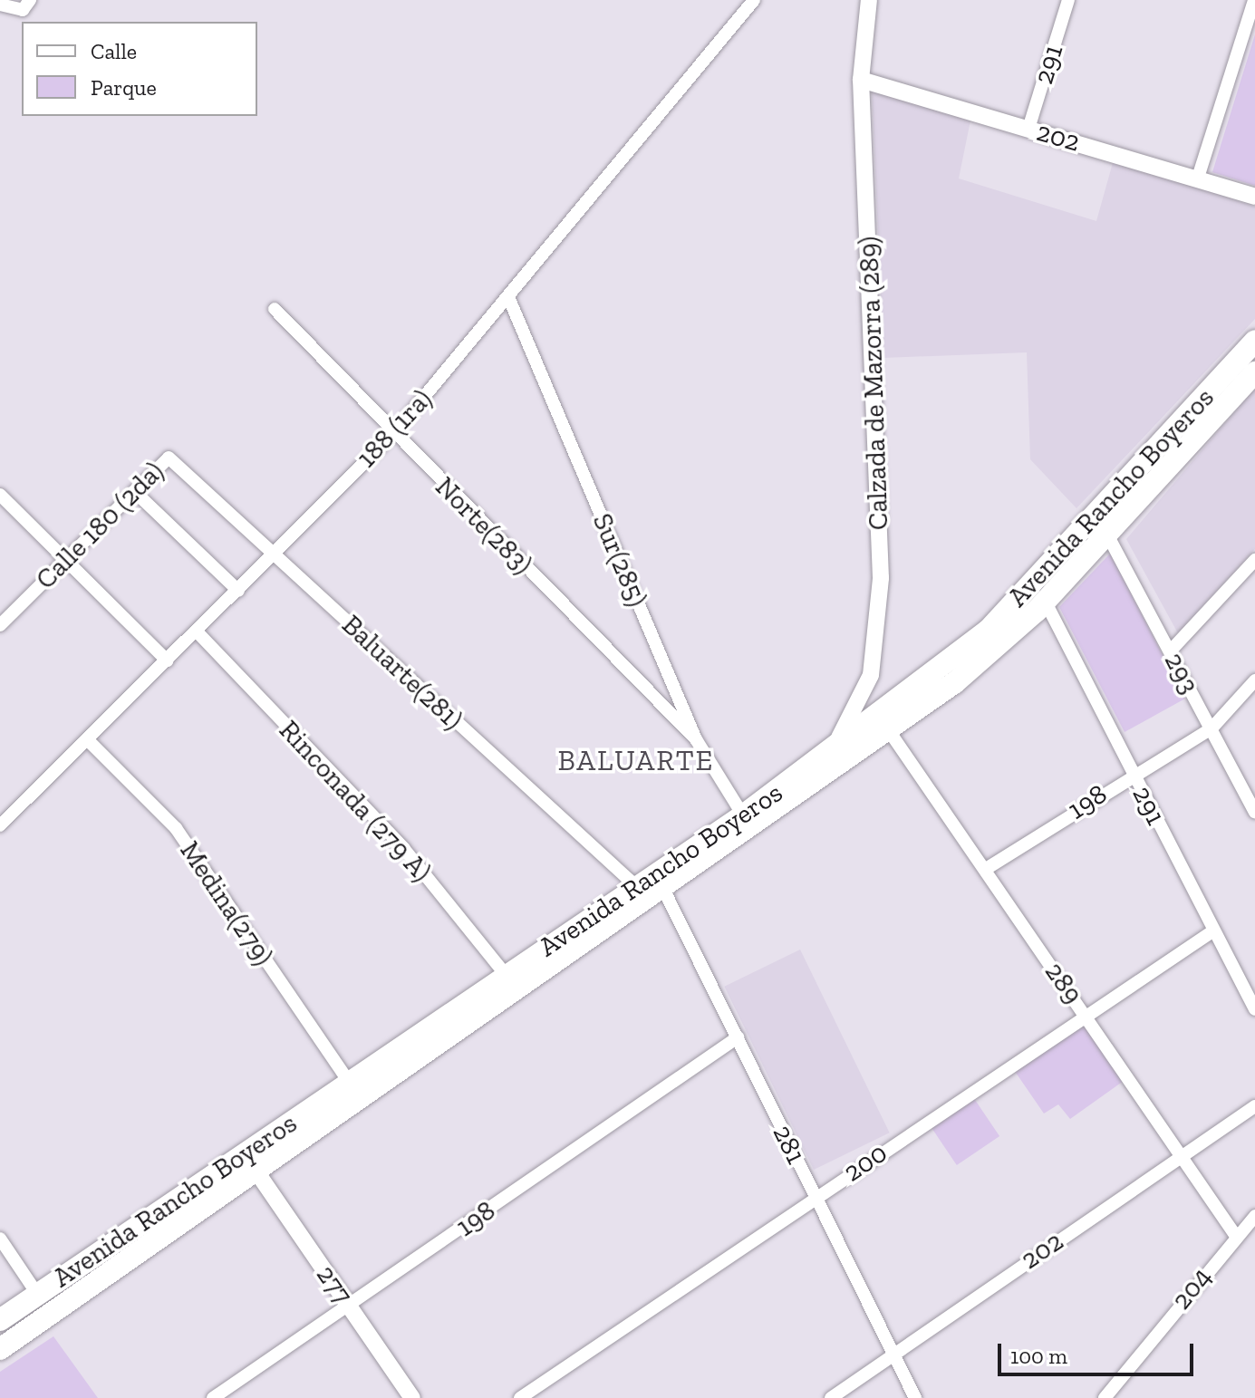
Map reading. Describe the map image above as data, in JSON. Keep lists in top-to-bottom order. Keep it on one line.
{"streets":{"highway":["Avenida Rancho Boyeros"],"street":["291","202","Calzada de Mazorra (289)","188 (1ra)","Calle 180 (2da)","Norte(283)","Sur(285)","Baluarte(281)","293","Rinconada (279 A)","198","Medina(279)","289","281","200","277","204"]},"crossings":[["291","202"],["291","Avenida Rancho Boyeros"],["291","198"],["291","200"],["202","Calzada de Mazorra (289)"],["202","289"],["202","281"],["Calzada de Mazorra (289)","Avenida Rancho Boyeros"],["188 (1ra)","Norte(283)"],["188 (1ra)","Sur(285)"],["188 (1ra)","Baluarte(281)"],["188 (1ra)","Rinconada (279 A)"],["188 (1ra)","Medina(279)"],["Avenida Rancho Boyeros","Sur(285)"],["Avenida Rancho Boyeros","Baluarte(281)"],["Avenida Rancho Boyeros","293"],["Avenida Rancho Boyeros","Rinconada (279 A)"],["Avenida Rancho Boyeros","Medina(279)"],["Avenida Rancho Boyeros","289"],["Avenida Rancho Boyeros","281"],["Avenida Rancho Boyeros","277"],["Calle 180 (2da)","Baluarte(281)"],["Norte(283)","Sur(285)"],["293","198"],["198","289"],["198","281"],["198","277"],["289","200"],["289","204"],["281","200"]],"districts":["BALUARTE"],"legend":["Calle","Parque"],"scale_bar":"100 m"}
